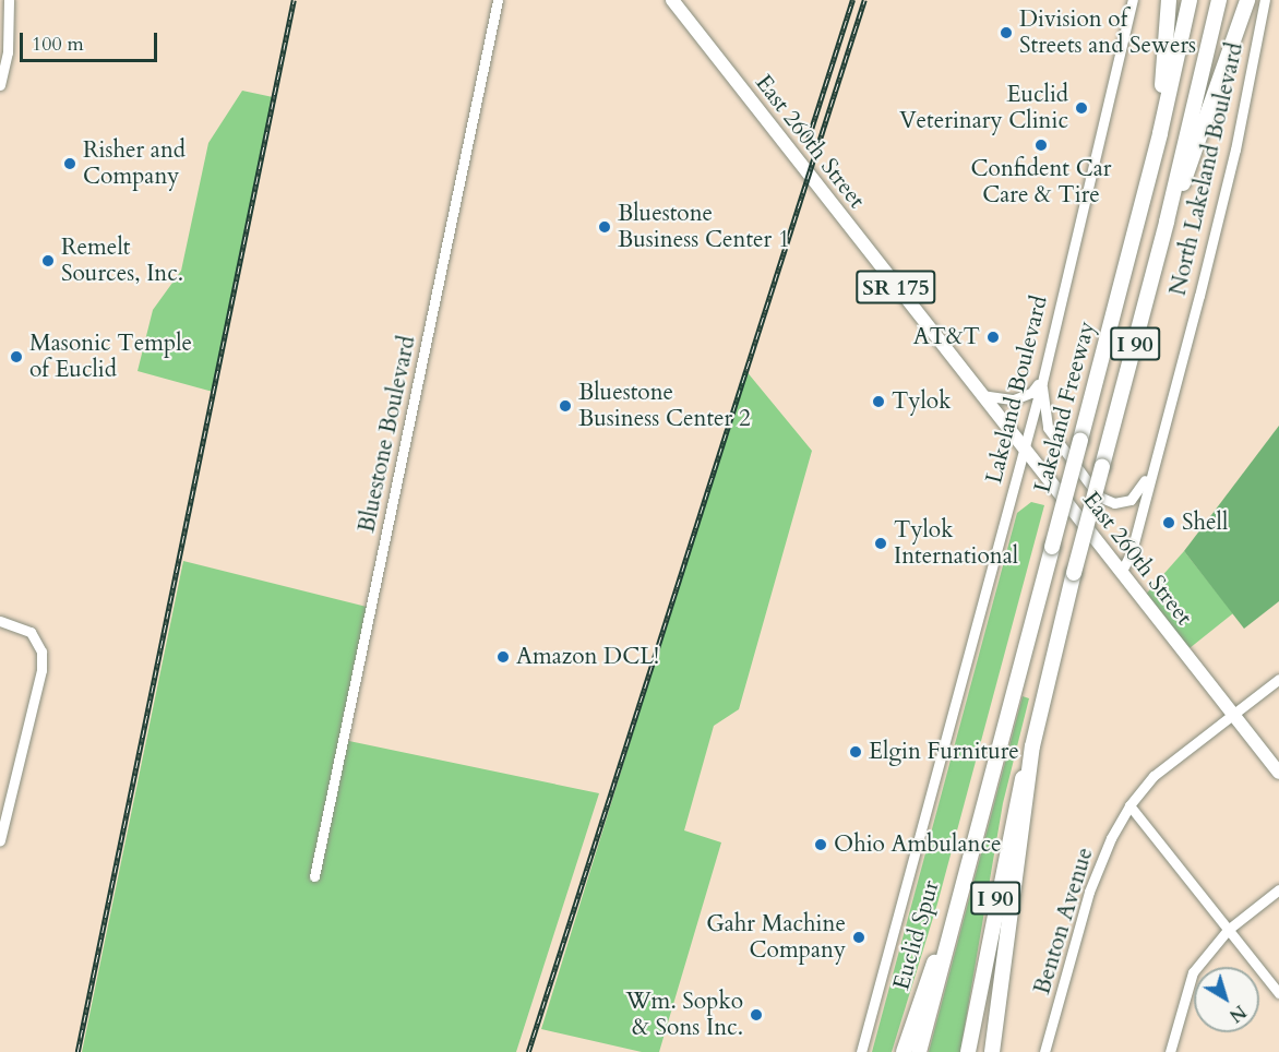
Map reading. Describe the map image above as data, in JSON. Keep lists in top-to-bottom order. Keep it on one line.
{"streets":{"highway":["I 90","Lakeland Freeway","Euclid Spur"],"main road":["East 260th Street","SR 175"],"street":["North Lakeland Boulevard","Lakeland Boulevard","Bluestone Boulevard","Benton Avenue"]},"crossings":[["East 260th Street","North Lakeland Boulevard"],["East 260th Street","Lakeland Boulevard"],["East 260th Street","Benton Avenue"],["Lakeland Freeway","Euclid Spur"]],"places":["Division of Streets and Sewers","Euclid Veterinary Clinic","Confident Car Care & Tire","Risher and Company","Bluestone Business Center 1","Remelt Sources, Inc.","AT&T","Masonic Temple of Euclid","Tylok","Bluestone Business Center 2","Shell","Tylok International","Amazon DCL!","Elgin Furniture","Ohio Ambulance","Gahr Machine Company","Wm. Sopko & Sons Inc."],"scale_bar":"100 m","north":"bottom right"}
